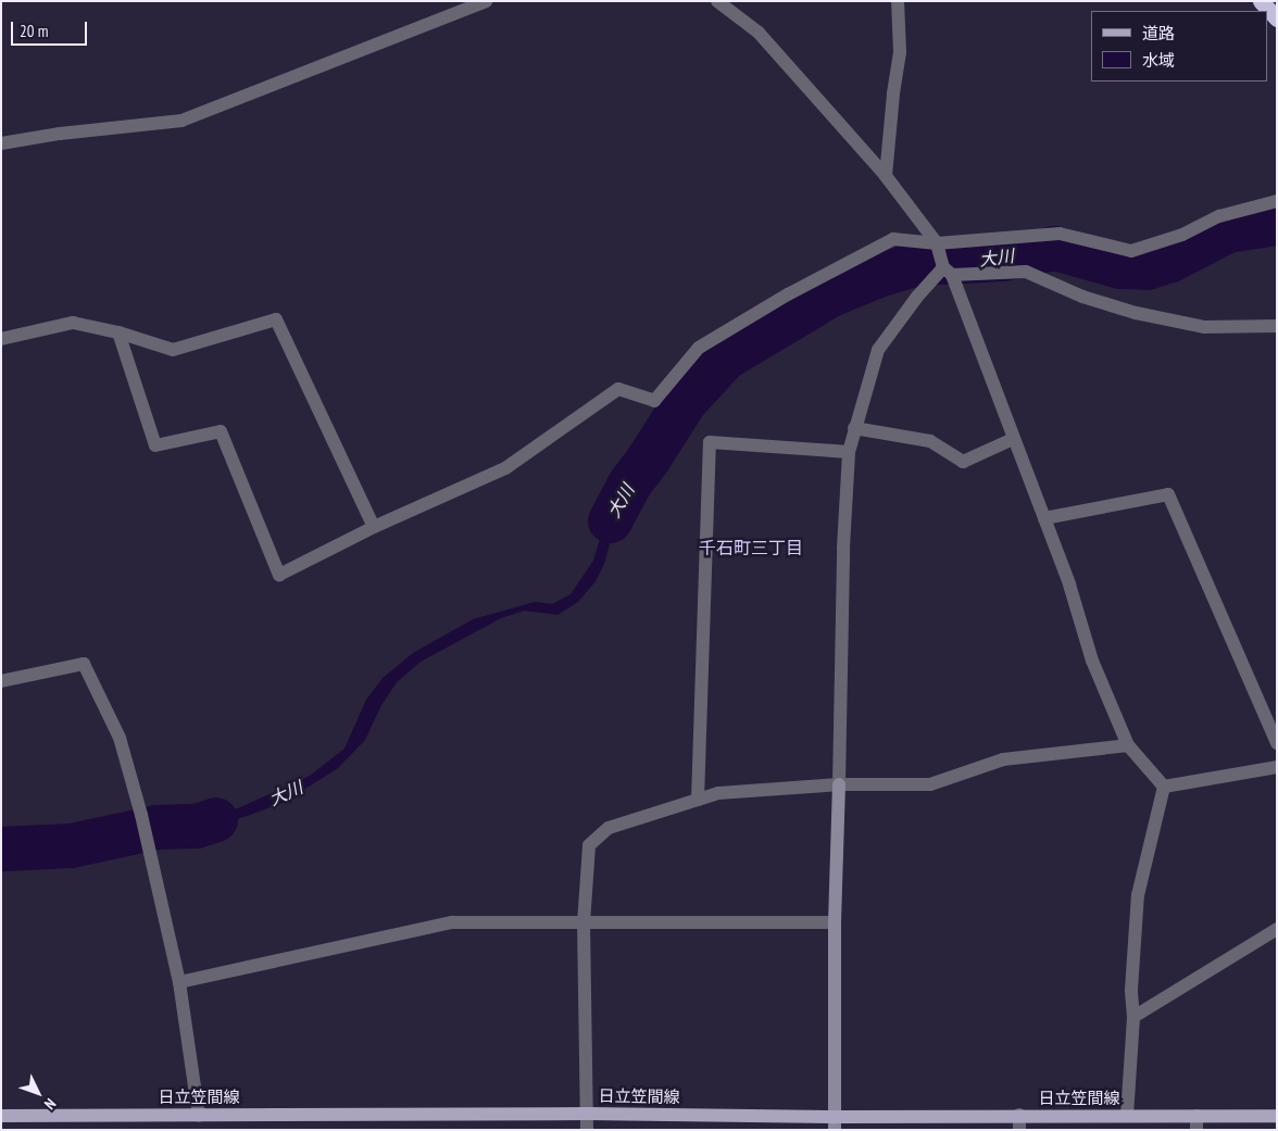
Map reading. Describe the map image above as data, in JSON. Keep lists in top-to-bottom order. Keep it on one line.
{"streets":{"main road":["日立笠間線"]},"districts":["千石町三丁目"],"water":["大川"],"legend":["道路","水域"],"scale_bar":"20 m","north":"bottom right"}
